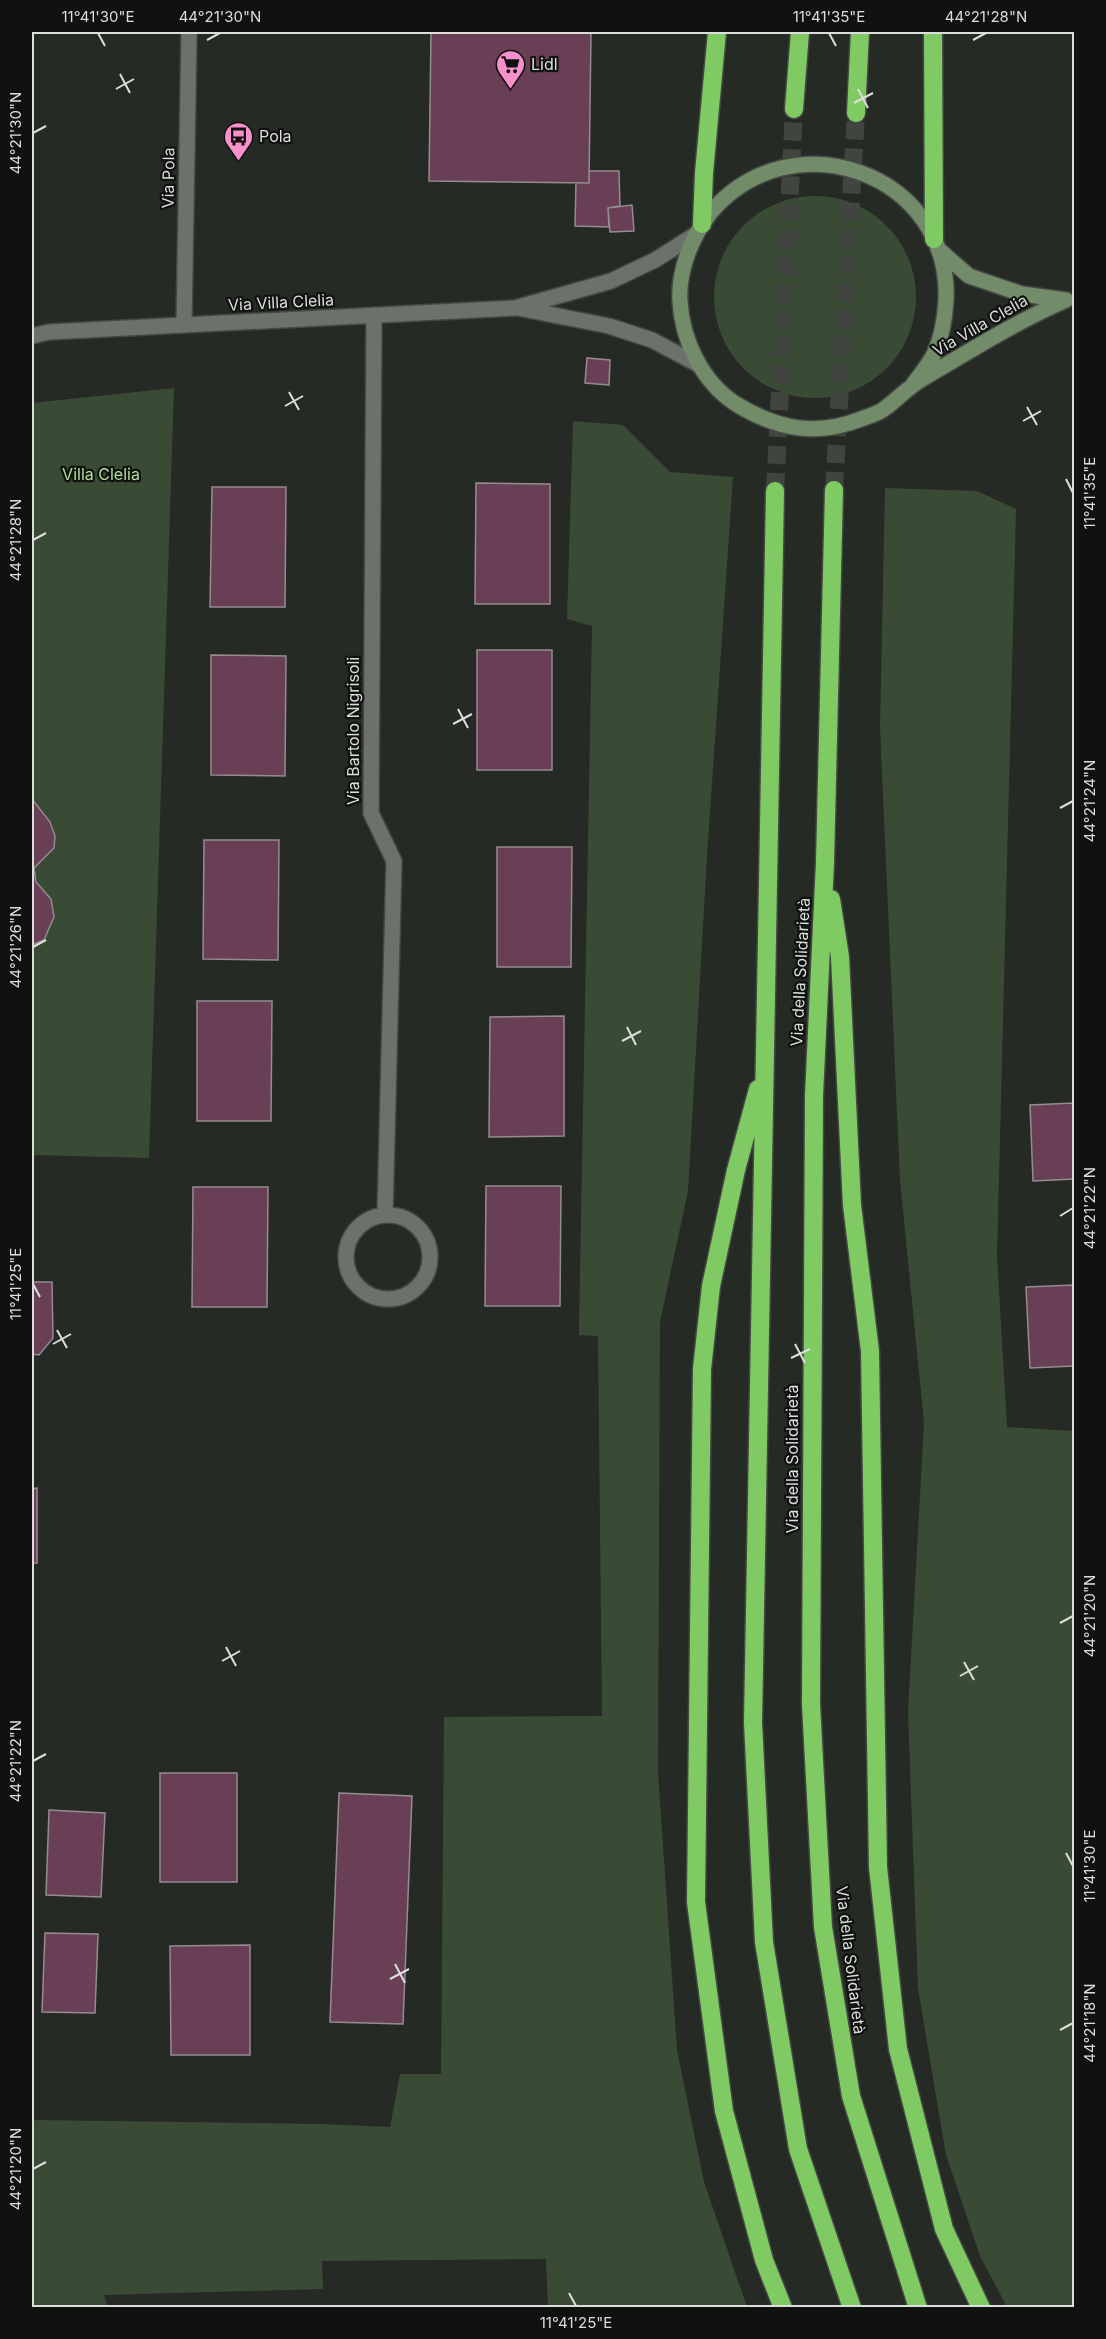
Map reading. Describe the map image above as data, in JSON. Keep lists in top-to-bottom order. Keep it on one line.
{"streets":{"highway":["Via della Solidarietà"],"street":["Via Pola","Via Villa Clelia","Via Bartolo Nigrisoli"]},"crossings":[["Via Pola","Via Villa Clelia"],["Via Villa Clelia","Via Bartolo Nigrisoli"]],"parks":["Villa Clelia"],"places":{"supermarket":["Lidl"],"bus stop":["Pola"]},"coordinates":["11°41'30\"E","44°21'30\"N","11°41'35\"E","44°21'28\"N","44°21'24\"N","44°21'26\"N","44°21'22\"N","11°41'25\"E","44°21'20\"N","44°21'18\"N"]}
